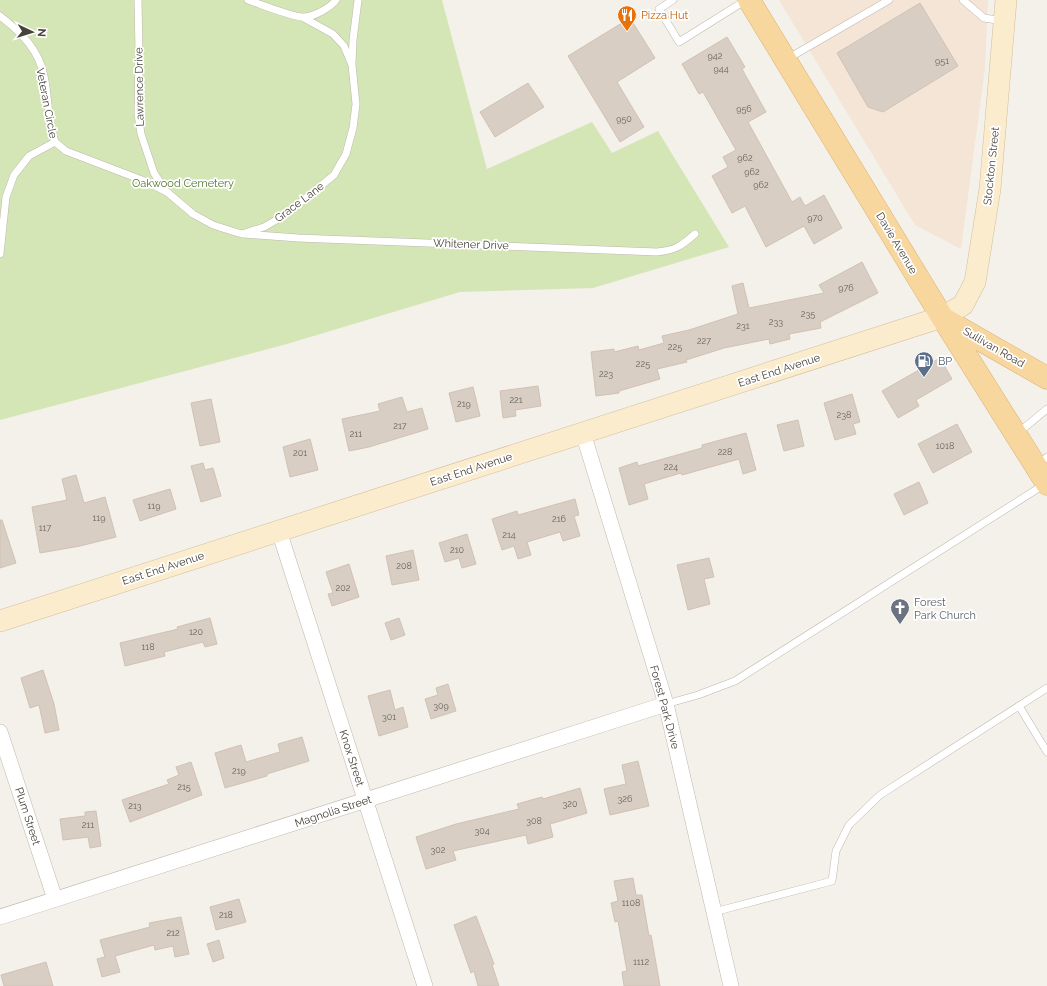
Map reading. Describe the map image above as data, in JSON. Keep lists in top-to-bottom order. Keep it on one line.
{"streets":{"main road":["Davie Avenue","Sullivan Road"],"street":["Stockton Street","East End Avenue","Forest Park Drive","Knox Street","Magnolia Street","Plum Street"],"lane":["Lawrence Drive","Veteran Circle","Grace Lane","Whitener Drive"]},"crossings":[["Stockton Street","Davie Avenue"],["Stockton Street","Sullivan Road"],["Stockton Street","East End Avenue"],["Grace Lane","Whitener Drive"],["Davie Avenue","Sullivan Road"],["Davie Avenue","East End Avenue"],["Sullivan Road","East End Avenue"],["East End Avenue","Forest Park Drive"],["East End Avenue","Knox Street"],["Forest Park Drive","Magnolia Street"],["Knox Street","Magnolia Street"],["Magnolia Street","Plum Street"]],"parks":["Oakwood Cemetery"],"places":{"restaurant":["Pizza Hut"],"fuel station":["BP"],"church":["Forest Park Church"]},"house_numbers":["942","951","944","956","950","962","962","962","970","976","235","233","231","227","225","225","223","221","219","238","217","211","1018","228","201","224","119","119","216","117","214","210","208","202","120","118","309","301","219","215","326","320","213","308","211","304","302","1108","218","212","1112"],"north":"right"}
